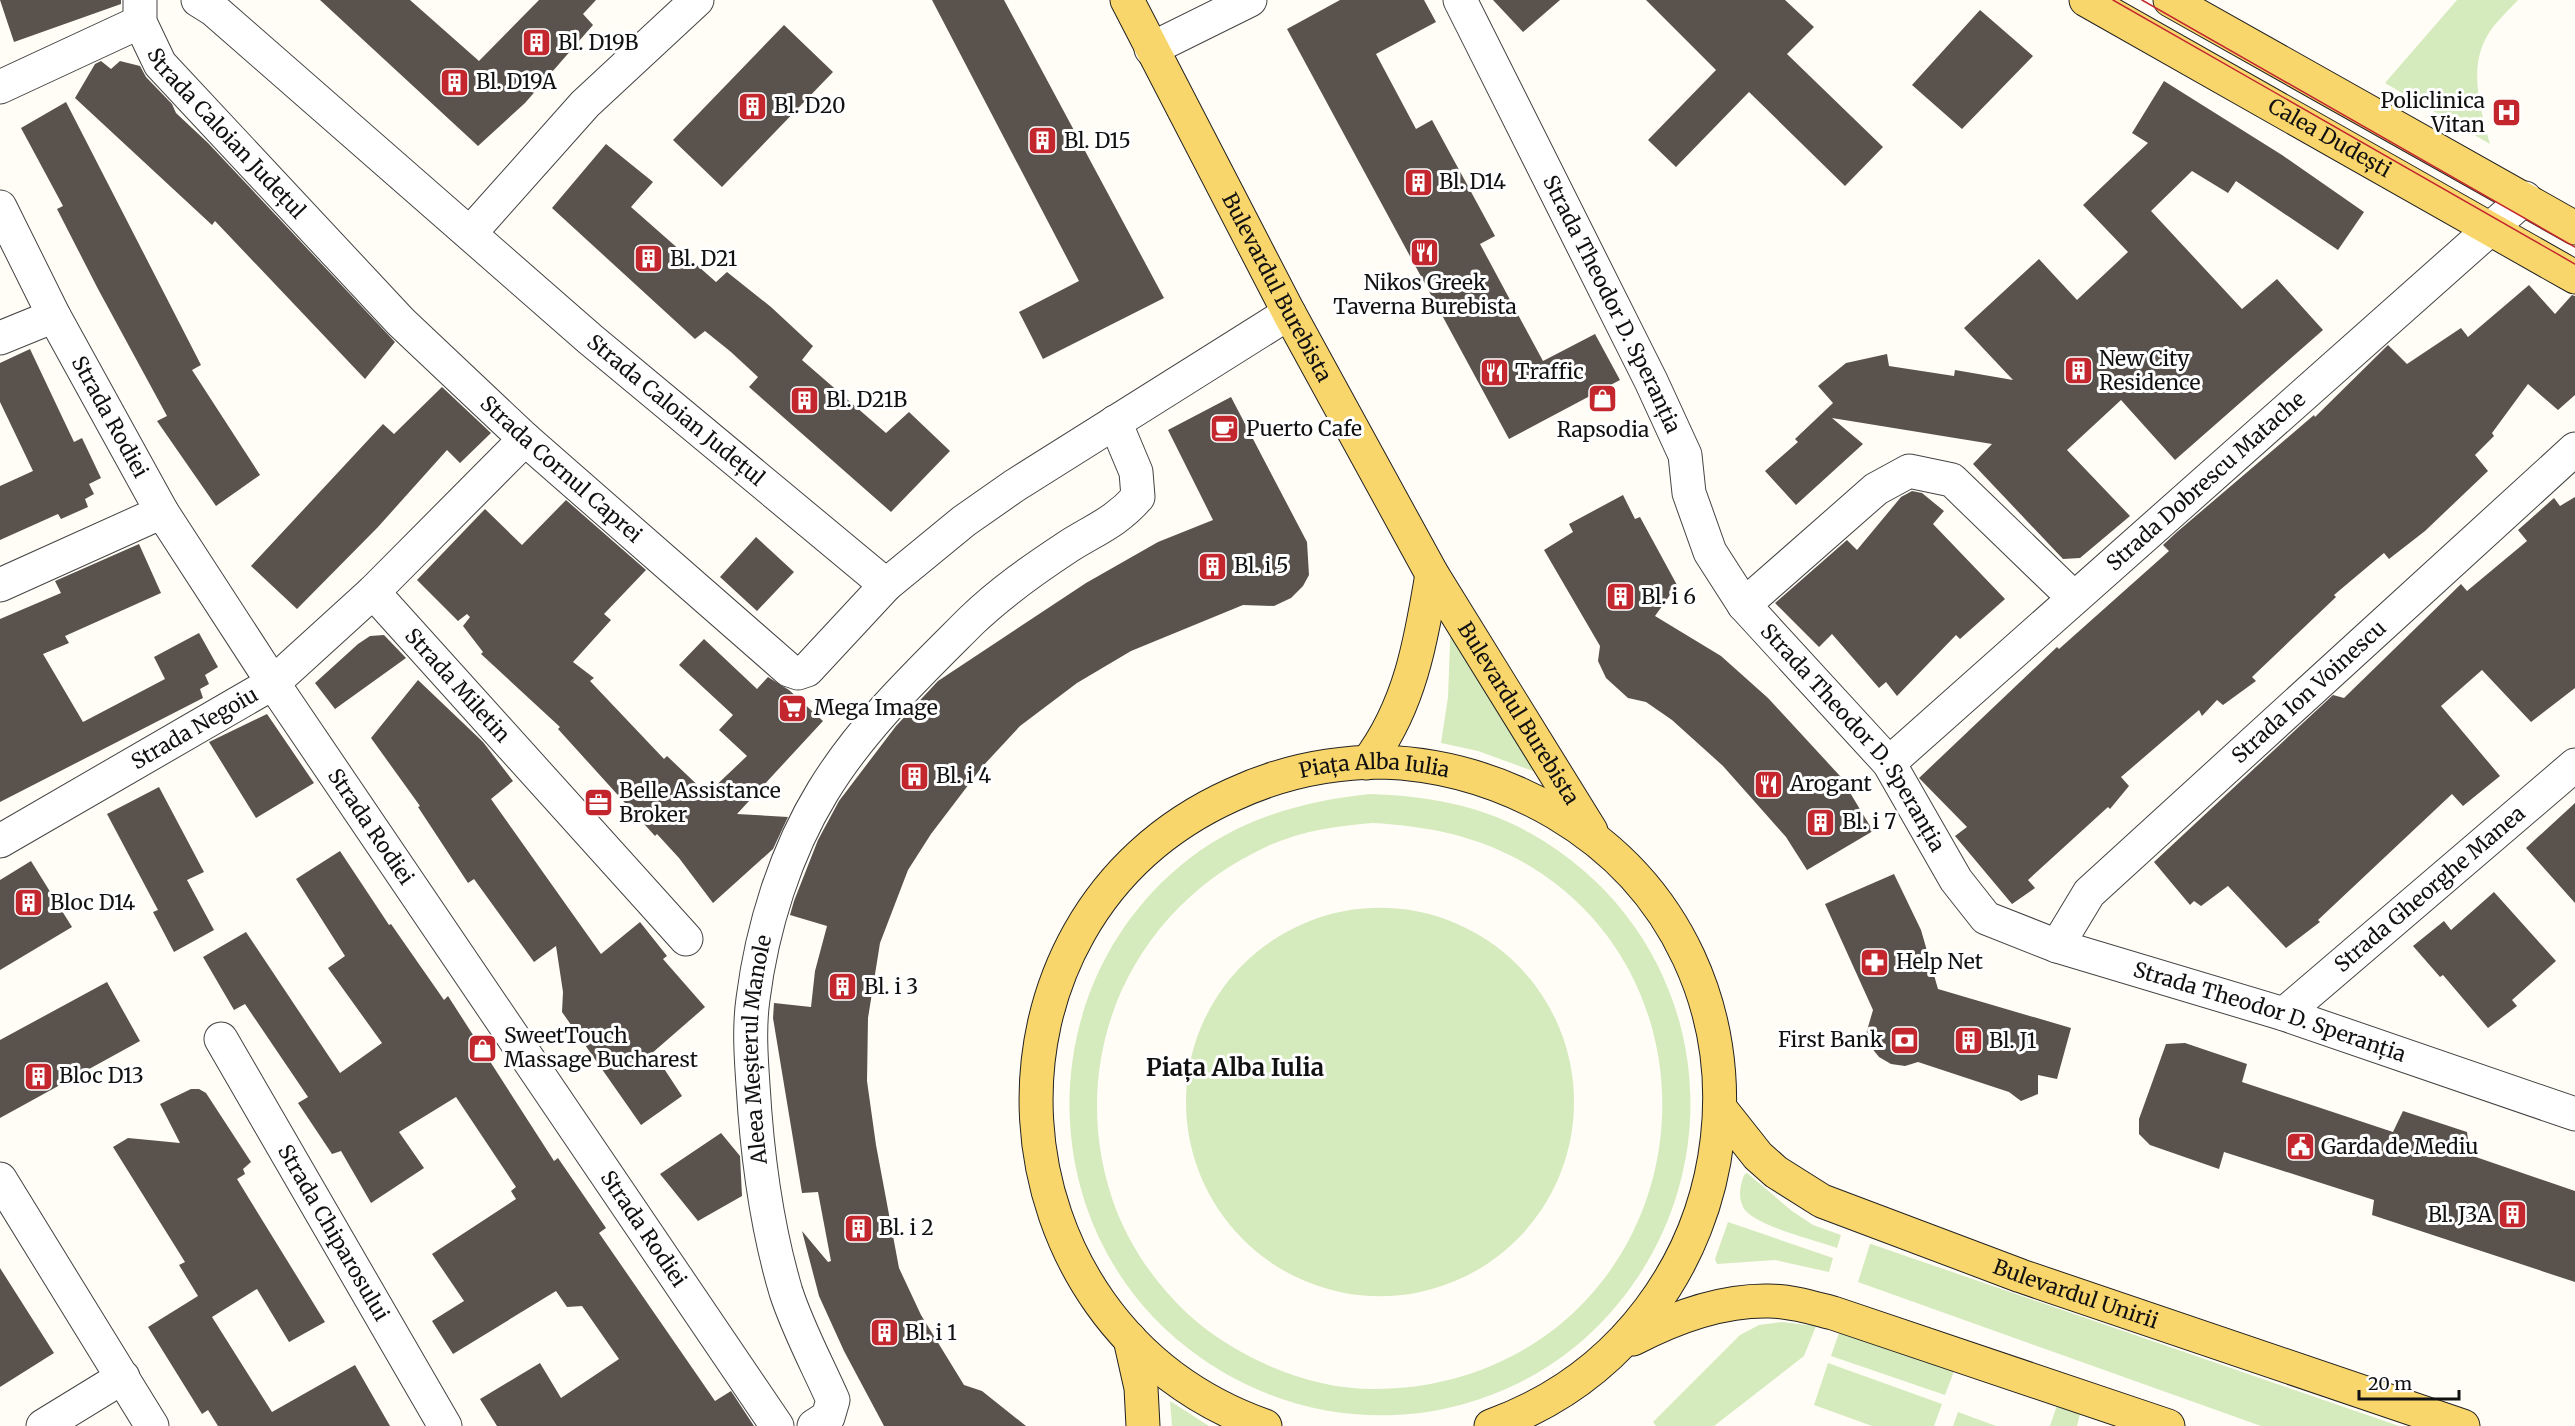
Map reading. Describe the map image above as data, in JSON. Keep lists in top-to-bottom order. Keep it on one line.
{"streets":{"main road":["Calea Dudești","Bulevardul Burebista","Piața Alba Iulia","Bulevardul Unirii"],"street":["Strada Caloian Județul","Strada Theodor D. Speranția","Strada Rodiei","Strada Cornul Caprei","Strada Dobrescu Matache","Strada Miletin","Strada Ion Voinescu","Strada Negoiu","Strada Gheorghe Manea","Aleea Meșterul Manole","Strada Chiparosului"]},"crossings":[["Strada Caloian Județul","Strada Cornul Caprei"],["Calea Dudești","Strada Dobrescu Matache"],["Bulevardul Burebista","Piața Alba Iulia"],["Strada Theodor D. Speranția","Strada Dobrescu Matache"],["Strada Theodor D. Speranția","Strada Ion Voinescu"],["Strada Theodor D. Speranția","Strada Gheorghe Manea"],["Strada Rodiei","Strada Negoiu"],["Strada Miletin","Strada Negoiu"],["Piața Alba Iulia","Bulevardul Unirii"]],"districts":["Piața Alba Iulia"],"places":{"building":["Bl. D19B","Bl. D19A","Bl. D20","Bl. D15","Bl. D14","Bl. D21","New City Residence","Bl. D21B","Bl. i 5","Bl. i 6","Bl. i 4","Bl. i 7","Bloc D14","Bl. i 3","Bl. J1","Bloc D13","Bl. J3A","Bl. i 2","Bl. i 1"],"hospital":["Policlinica Vitan"],"restaurant":["Nikos Greek Taverna Burebista","Traffic","Arogant"],"shop":["Rapsodia","SweetTouch Massage Bucharest"],"cafe":["Puerto Cafe"],"supermarket":["Mega Image"],"office":["Belle Assistance Broker"],"pharmacy":["Help Net"],"bank":["First Bank"],"public building":["Garda de Mediu"]},"scale_bar":"20 m"}
